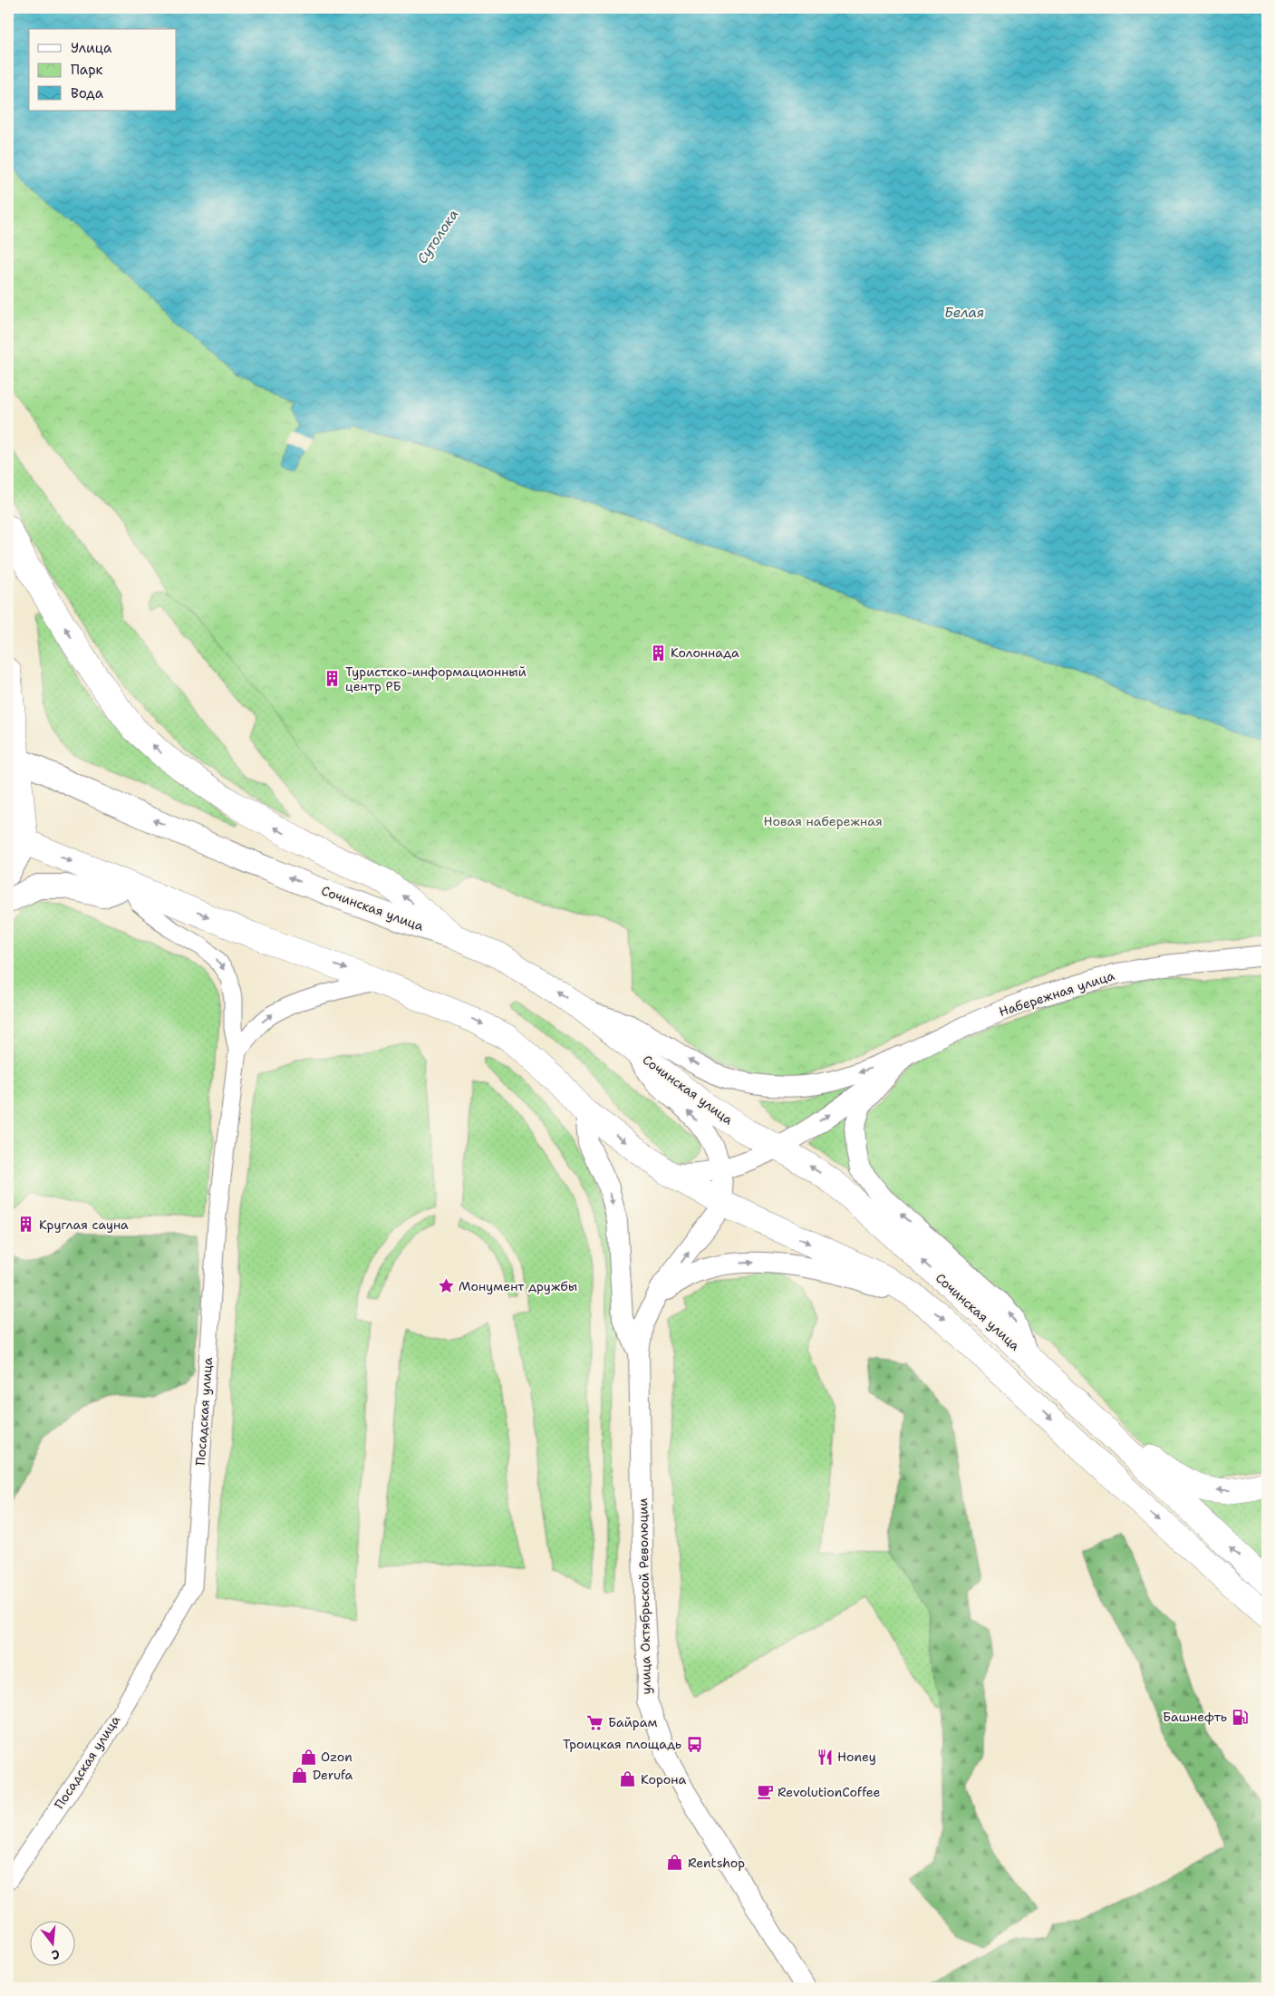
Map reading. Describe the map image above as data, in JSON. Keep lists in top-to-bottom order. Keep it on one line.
{"streets":{"main road":["Сочинская улица"],"street":["Набережная улица","Посадская улица","улица Октябрьской Революции"]},"water":["Сутолока","Белая"],"parks":["Новая набережная"],"places":{"building":["Колоннада","Туристско-информационный центр РБ","Круглая сауна"],"place":["Монумент дружбы"],"fuel station":["Башнефть"],"supermarket":["Байрам"],"bus stop":["Троицкая площадь"],"shop":["Ozon","Derufa","Корона","Rentshop"],"restaurant":["Honey"],"cafe":["RevolutionCoffee"]},"legend":["Улица","Парк","Вода"],"north":"bottom"}
